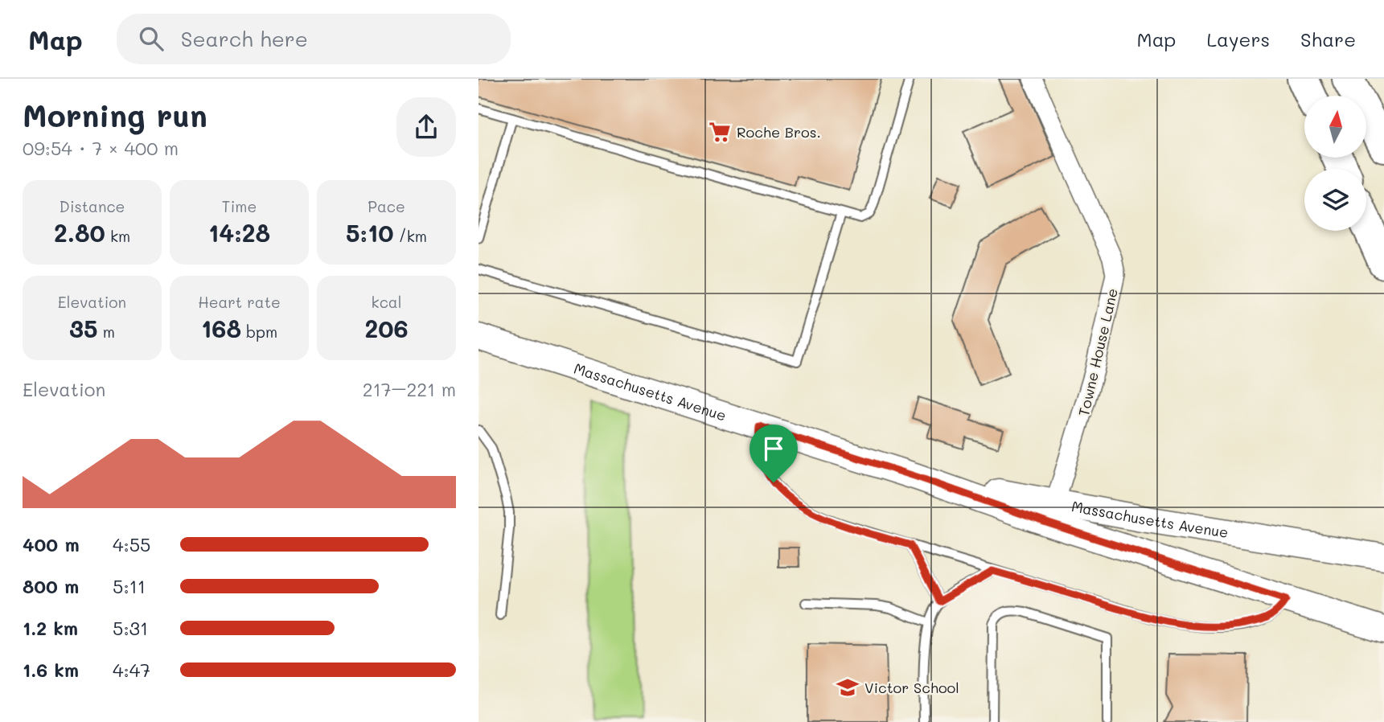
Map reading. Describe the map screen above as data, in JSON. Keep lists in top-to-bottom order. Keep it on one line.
{"streets":{"main road":["Massachusetts Avenue"],"street":["Towne House Lane"]},"crossings":[["Towne House Lane","Massachusetts Avenue"]],"places":{"supermarket":["Roche Bros."],"school or university":["Victor School"]},"north":"top","page":{"header":"Map","search":"Search here","nav":["Map","Layers","Share"],"heading":["Morning run","09:54 · 7 × 400 m"],"stats":[["Distance","2.80 km"],["Time","14:28"],["Pace","5:10 /km"],["Elevation","35 m"],["Heart rate","168 bpm"],["kcal","206"]],"chart":["Elevation","217–221 m"],"list":[{"name":"400 m","note":"4:55"},{"name":"800 m","note":"5:11"},{"name":"1.2 km","note":"5:31"},{"name":"1.6 km","note":"4:47"}]}}
